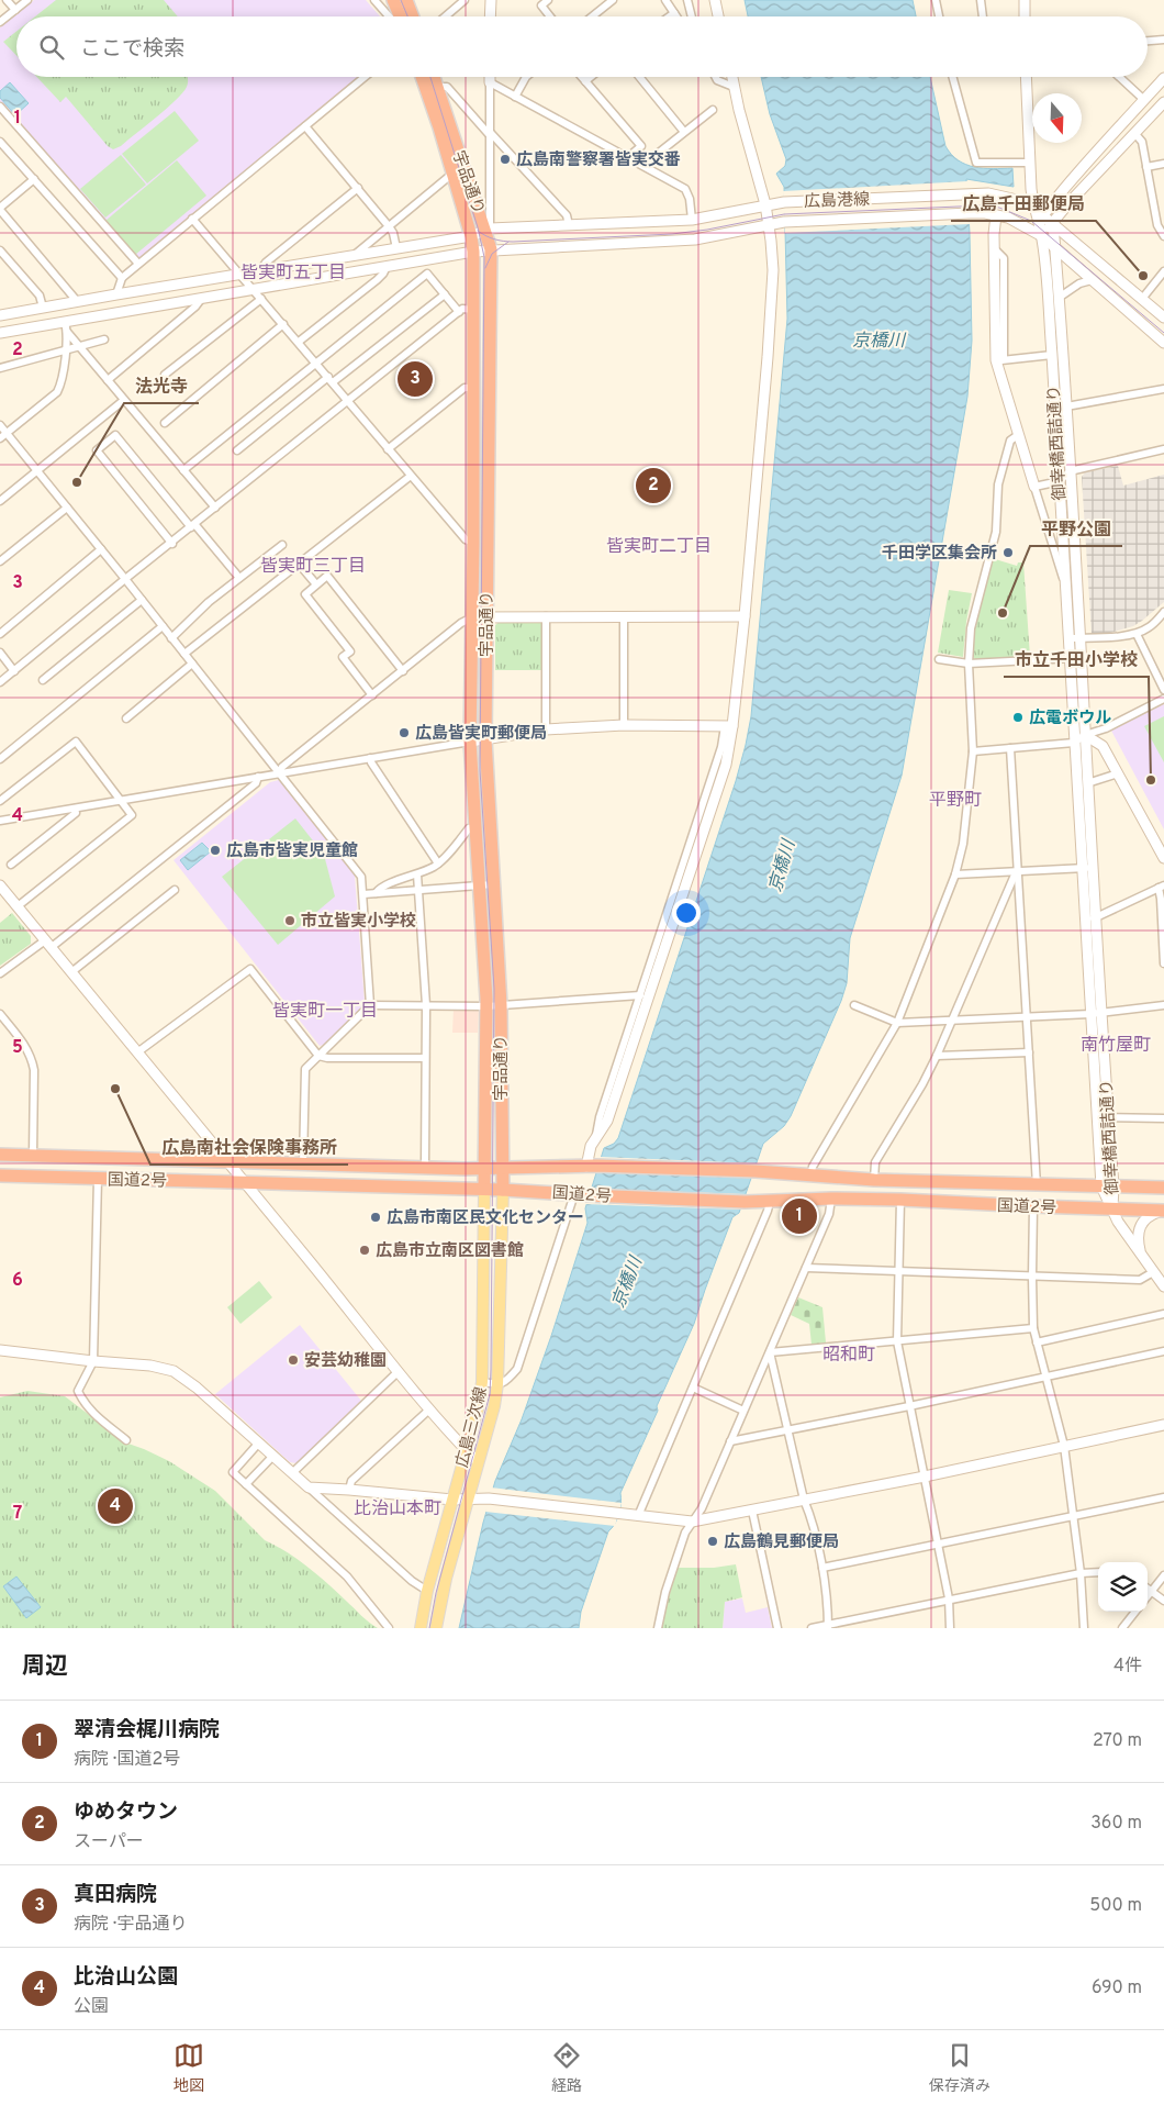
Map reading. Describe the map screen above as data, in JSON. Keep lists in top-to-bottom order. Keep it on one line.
{"streets":{"highway":["宇品通り","国道2号"],"main road":["広島三次線"],"street":["広島港線","御幸橋西詰通り"]},"crossings":[["宇品通り","広島港線"],["宇品通り","国道2号"],["宇品通り","広島三次線"],["広島港線","御幸橋西詰通り"],["御幸橋西詰通り","国道2号"],["国道2号","広島三次線"]],"districts":["皆実町五丁目","皆実町二丁目","皆実町三丁目","平野町","皆実町一丁目","南竹屋町","昭和町","比治山本町"],"water":["京橋川"],"places":["広島南警察署皆実交番","広島千田郵便局","法光寺","千田学区集会所","平野公園","広電ボウル","広島皆実町郵便局","市立千田小学校","広島市皆実児童館","市立皆実小学校","広島南社会保険事務所","広島市南区民文化センター","広島市立南区図書館","安芸幼稚園","広島鶴見郵便局"],"north":"bottom","page":{"search":"ここで検索","pins":["3","2","1","4"],"heading":["周辺","4件"],"list":[{"mark":"1","name":"翠清会梶川病院","note":"病院 · 国道2号","value":"270 m"},{"mark":"2","name":"ゆめタウン","note":"スーパー","value":"360 m"},{"mark":"3","name":"真田病院","note":"病院 · 宇品通り","value":"500 m"},{"mark":"4","name":"比治山公園","note":"公園","value":"690 m"}],"nav":["地図","経路","保存済み"]},"grid":{"rows":["1","2","3","4","5","6","7"]}}
